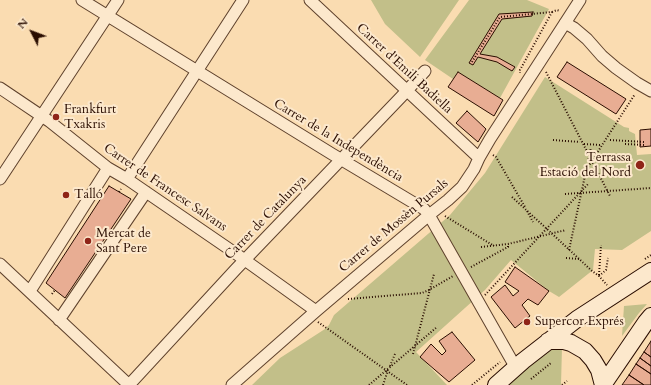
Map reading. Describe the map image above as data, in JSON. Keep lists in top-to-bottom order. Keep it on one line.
{"streets":{"street":["Carrer d'Emili Badiella","Carrer de la Independència","Carrer de Francesc Salvans","Carrer de Catalunya","Carrer de Mossèn Pursals"]},"crossings":[["Carrer d'Emili Badiella","Carrer de Catalunya"],["Carrer d'Emili Badiella","Carrer de Mossèn Pursals"],["Carrer de la Independència","Carrer de Catalunya"],["Carrer de la Independència","Carrer de Mossèn Pursals"],["Carrer de Francesc Salvans","Carrer de Catalunya"],["Carrer de Francesc Salvans","Carrer de Mossèn Pursals"]],"places":["Frankfurt Txakris","Terrassa Estació del Nord","Talló","Mercat de Sant Pere","Supercor Exprés"],"north":"top left"}
